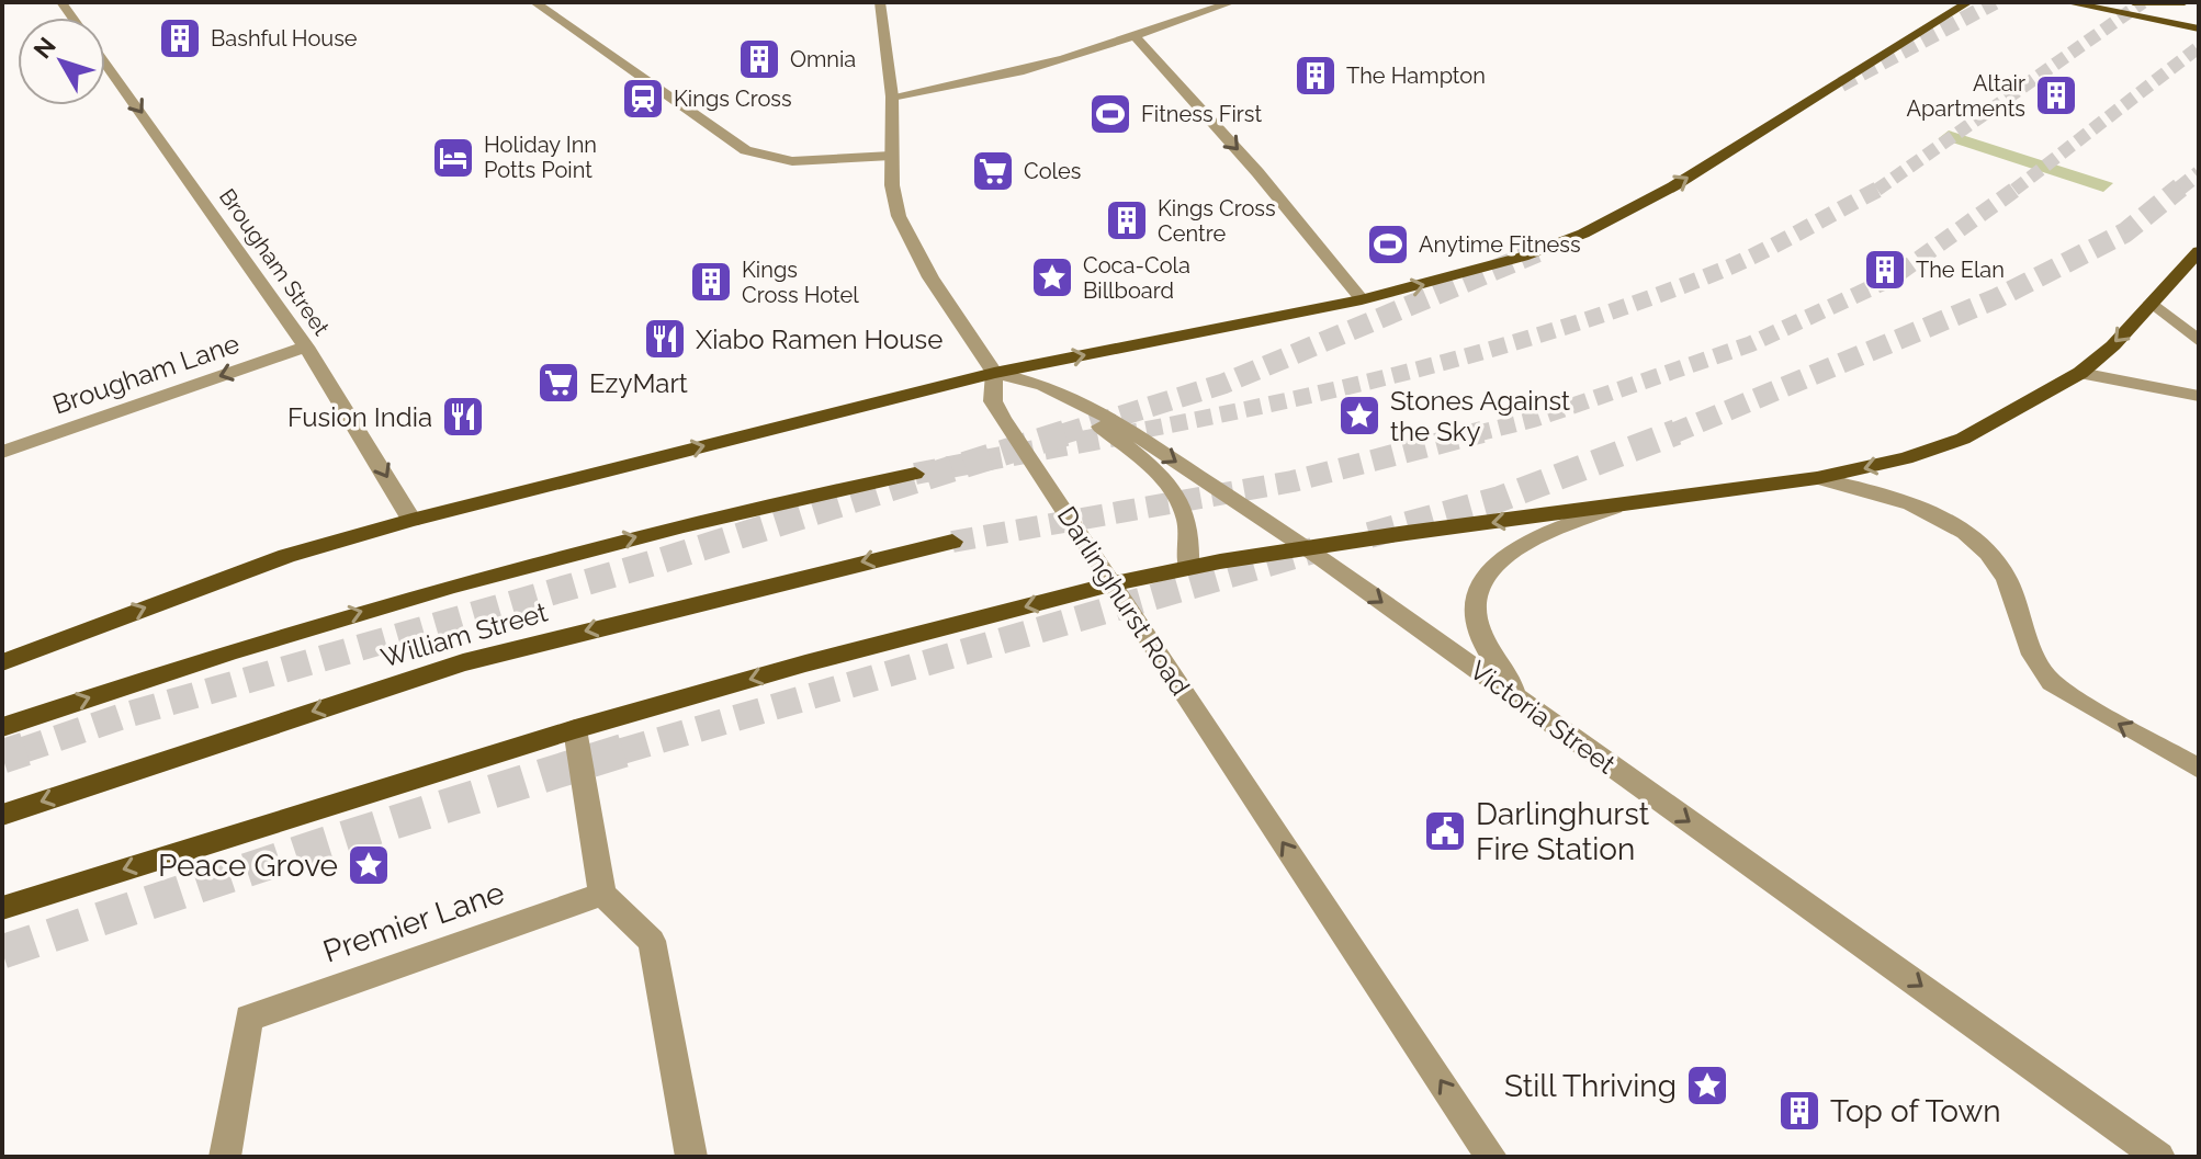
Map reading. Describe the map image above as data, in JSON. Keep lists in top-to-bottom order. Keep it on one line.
{"streets":{"main road":["William Street"],"street":["Brougham Street","Brougham Lane","Darlinghurst Road","Victoria Street","Premier Lane"]},"crossings":[["Brougham Street","Brougham Lane"],["Darlinghurst Road","Victoria Street"]],"one_way":["Brougham Street","Brougham Lane","Darlinghurst Road","Victoria Street"],"places":{"building":["Bashful House","Omnia","The Hampton","Altair Apartments","Kings Cross Centre","The Elan","Kings Cross Hotel","Top of Town"],"station":["Kings Cross"],"sports":["Fitness First","Anytime Fitness"],"hotel":["Holiday Inn Potts Point"],"supermarket":["Coles","EzyMart"],"place":["Coca-Cola Billboard","Stones Against the Sky","Peace Grove","Still Thriving"],"restaurant":["Xiabo Ramen House","Fusion India"],"public building":["Darlinghurst Fire Station"]},"north":"top left"}
